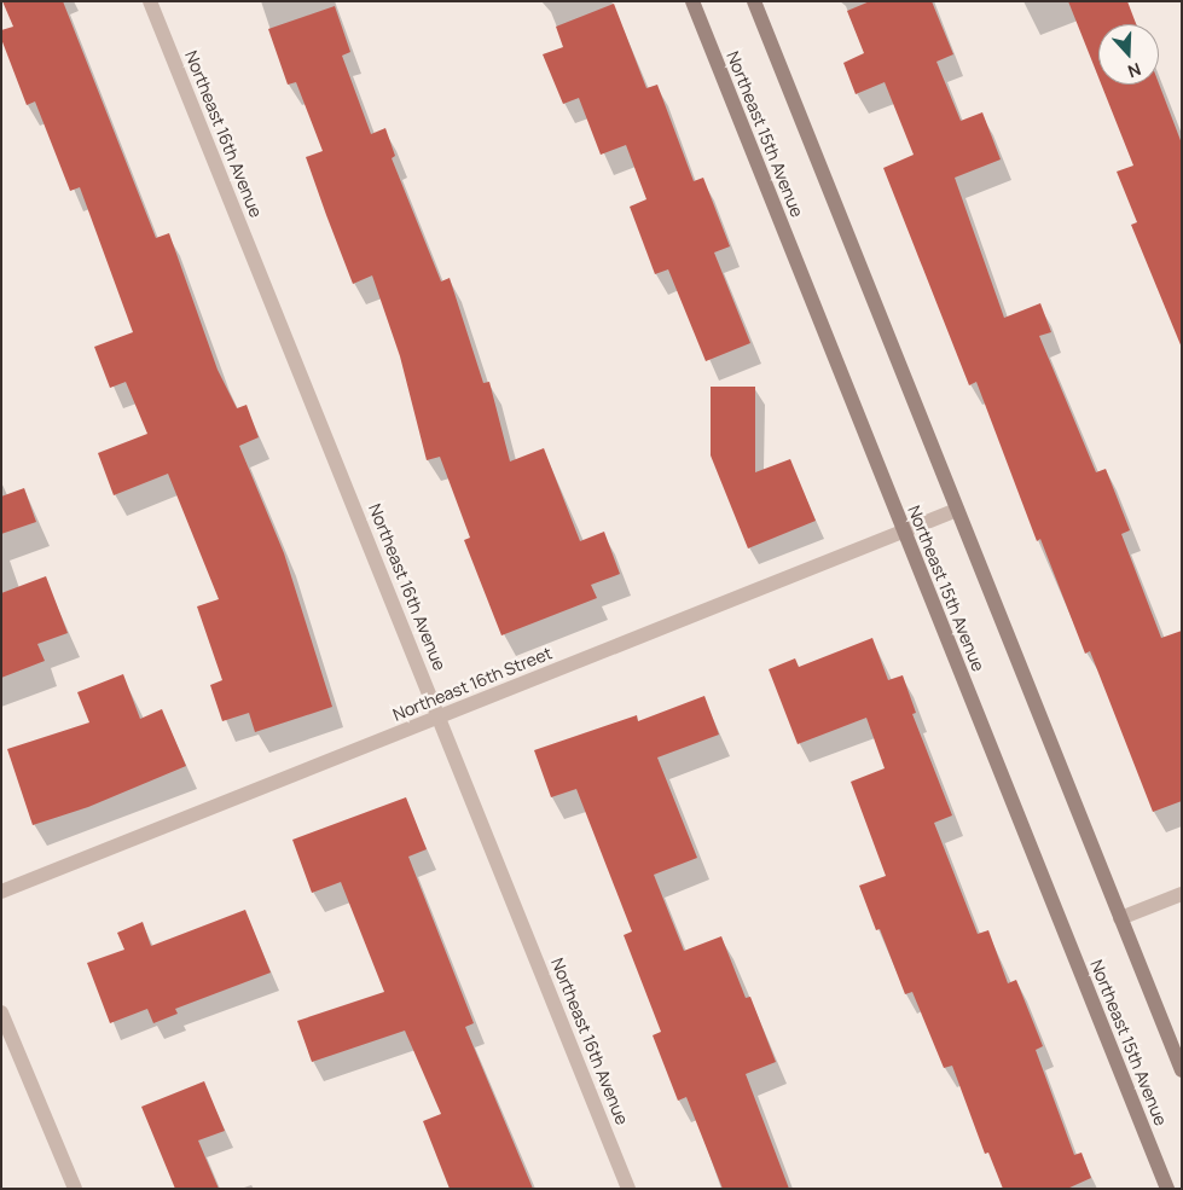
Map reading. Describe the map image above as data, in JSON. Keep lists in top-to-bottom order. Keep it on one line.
{"streets":{"street":["Northeast 16th Avenue","Northeast 15th Avenue","Northeast 16th Street"]},"crossings":[["Northeast 16th Avenue","Northeast 16th Street"],["Northeast 15th Avenue","Northeast 16th Street"]],"north":"bottom"}
